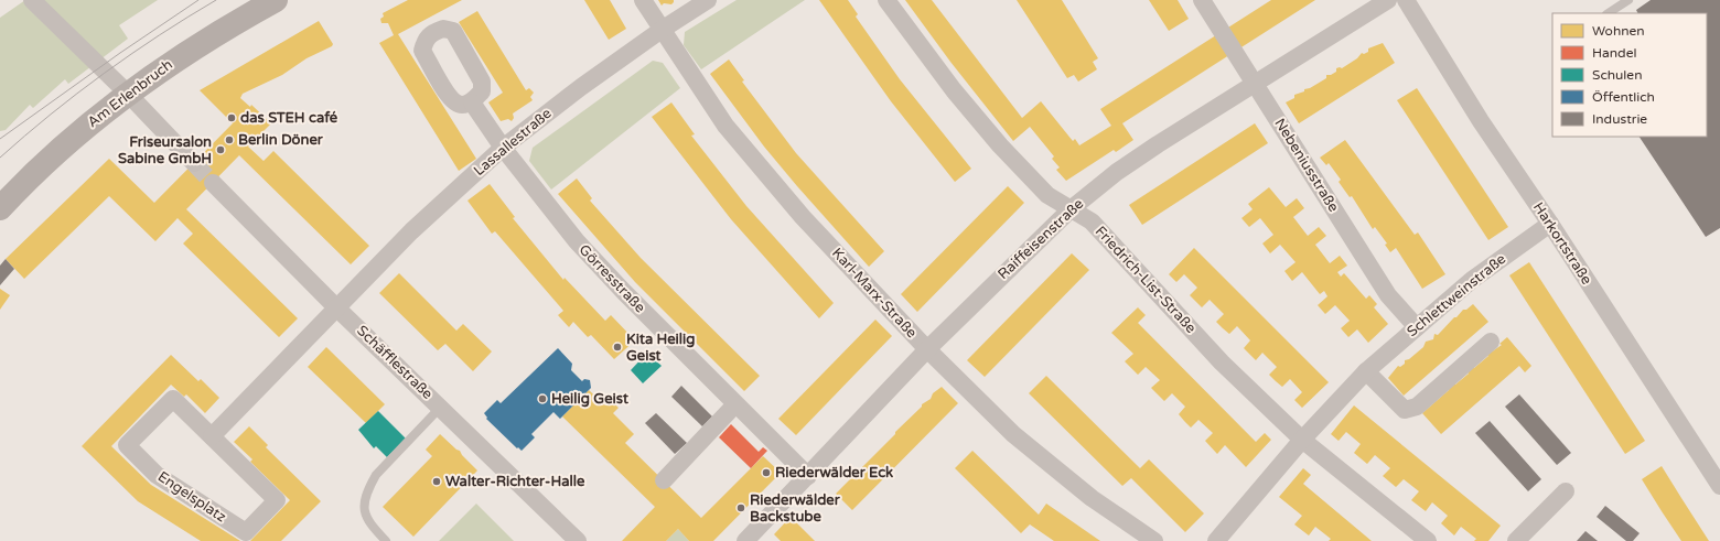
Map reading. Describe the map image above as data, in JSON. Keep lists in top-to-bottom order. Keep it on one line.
{"streets":{"main road":["Am Erlenbruch"],"street":["Lassallestraße","Nebeniusstraße","Raiffeisenstraße","Harkortstraße","Görresstraße","Friedrich-List-Straße","Karl-Marx-Straße","Schlettweinstraße","Schäfflestraße","Engelsplatz"]},"crossings":[["Lassallestraße","Görresstraße"],["Lassallestraße","Karl-Marx-Straße"],["Lassallestraße","Schäfflestraße"],["Nebeniusstraße","Raiffeisenstraße"],["Nebeniusstraße","Schlettweinstraße"],["Raiffeisenstraße","Görresstraße"],["Raiffeisenstraße","Friedrich-List-Straße"],["Raiffeisenstraße","Karl-Marx-Straße"],["Harkortstraße","Schlettweinstraße"],["Friedrich-List-Straße","Schlettweinstraße"]],"places":["das STEH café","Berlin Döner","Friseursalon Sabine GmbH","Kita Heilig Geist","Heilig Geist","Riederwälder Eck","Walter-Richter-Halle","Riederwälder Backstube"],"legend":["Wohnen","Handel","Schulen","Öffentlich","Industrie"]}
